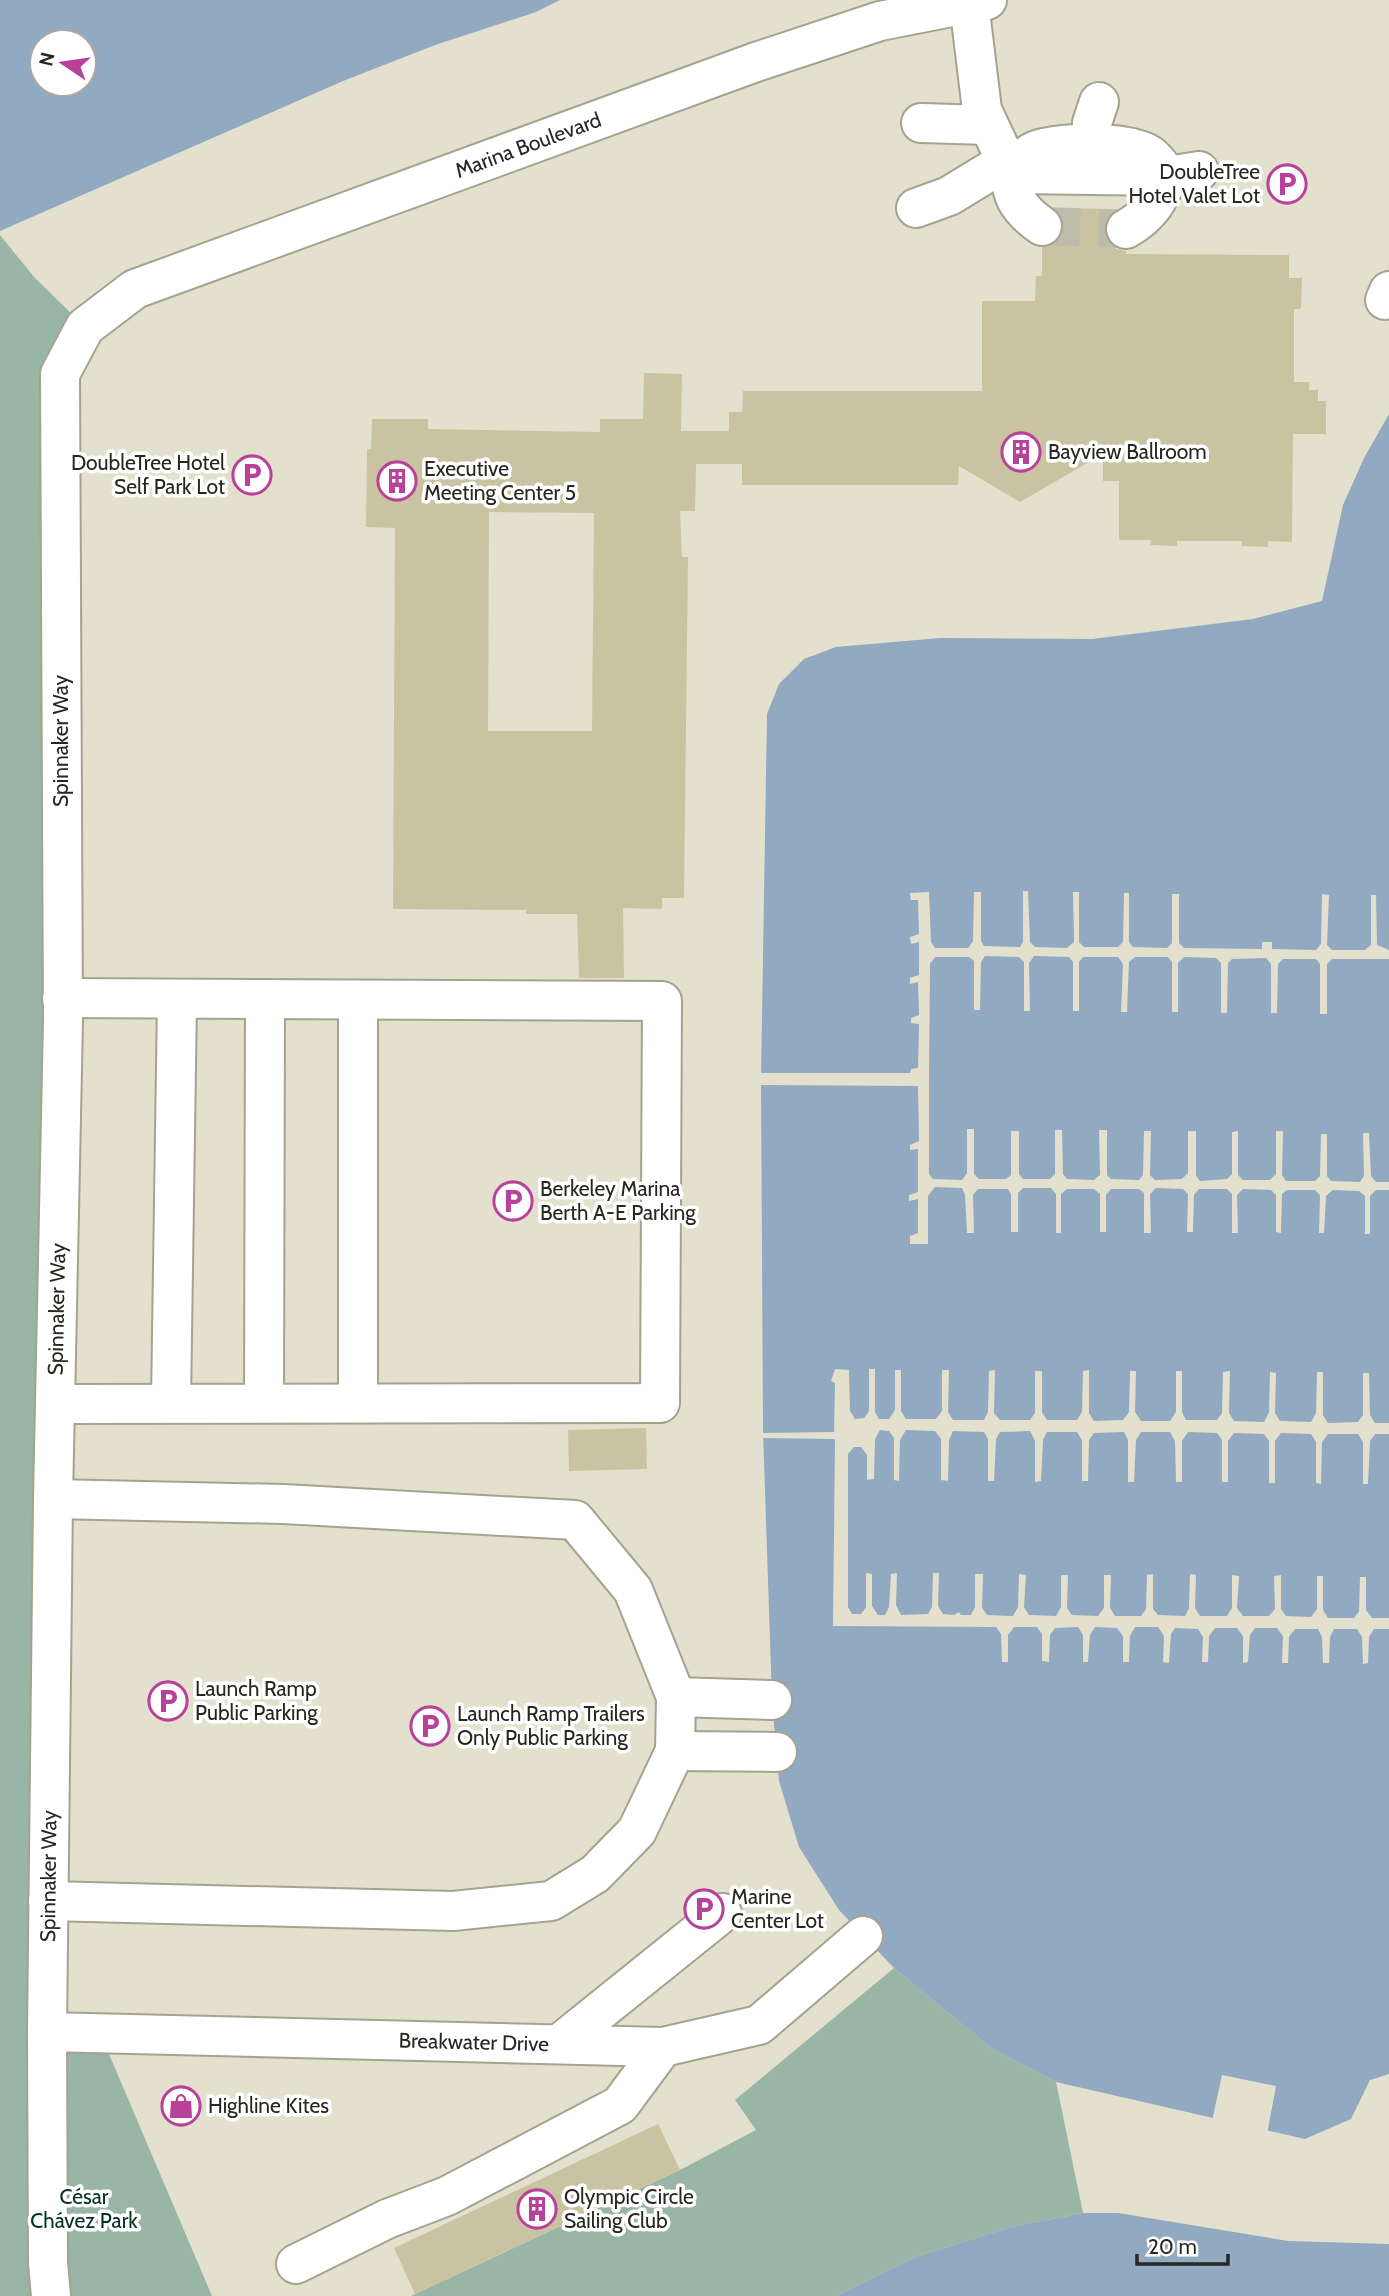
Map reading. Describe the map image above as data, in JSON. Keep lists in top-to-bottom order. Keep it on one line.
{"streets":{"street":["Marina Boulevard","Spinnaker Way","Breakwater Drive"]},"crossings":[["Marina Boulevard","Spinnaker Way"],["Spinnaker Way","Breakwater Drive"]],"parks":["César Chávez Park"],"places":{"parking":["DoubleTree Hotel Valet Lot","DoubleTree Hotel Self Park Lot","Berkeley Marina Berth A-E Parking","Launch Ramp Public Parking","Launch Ramp Trailers Only Public Parking","Marine Center Lot"],"building":["Bayview Ballroom","Executive Meeting Center 5","Olympic Circle Sailing Club"],"shop":["Highline Kites"]},"scale_bar":"20 m","north":"left"}
